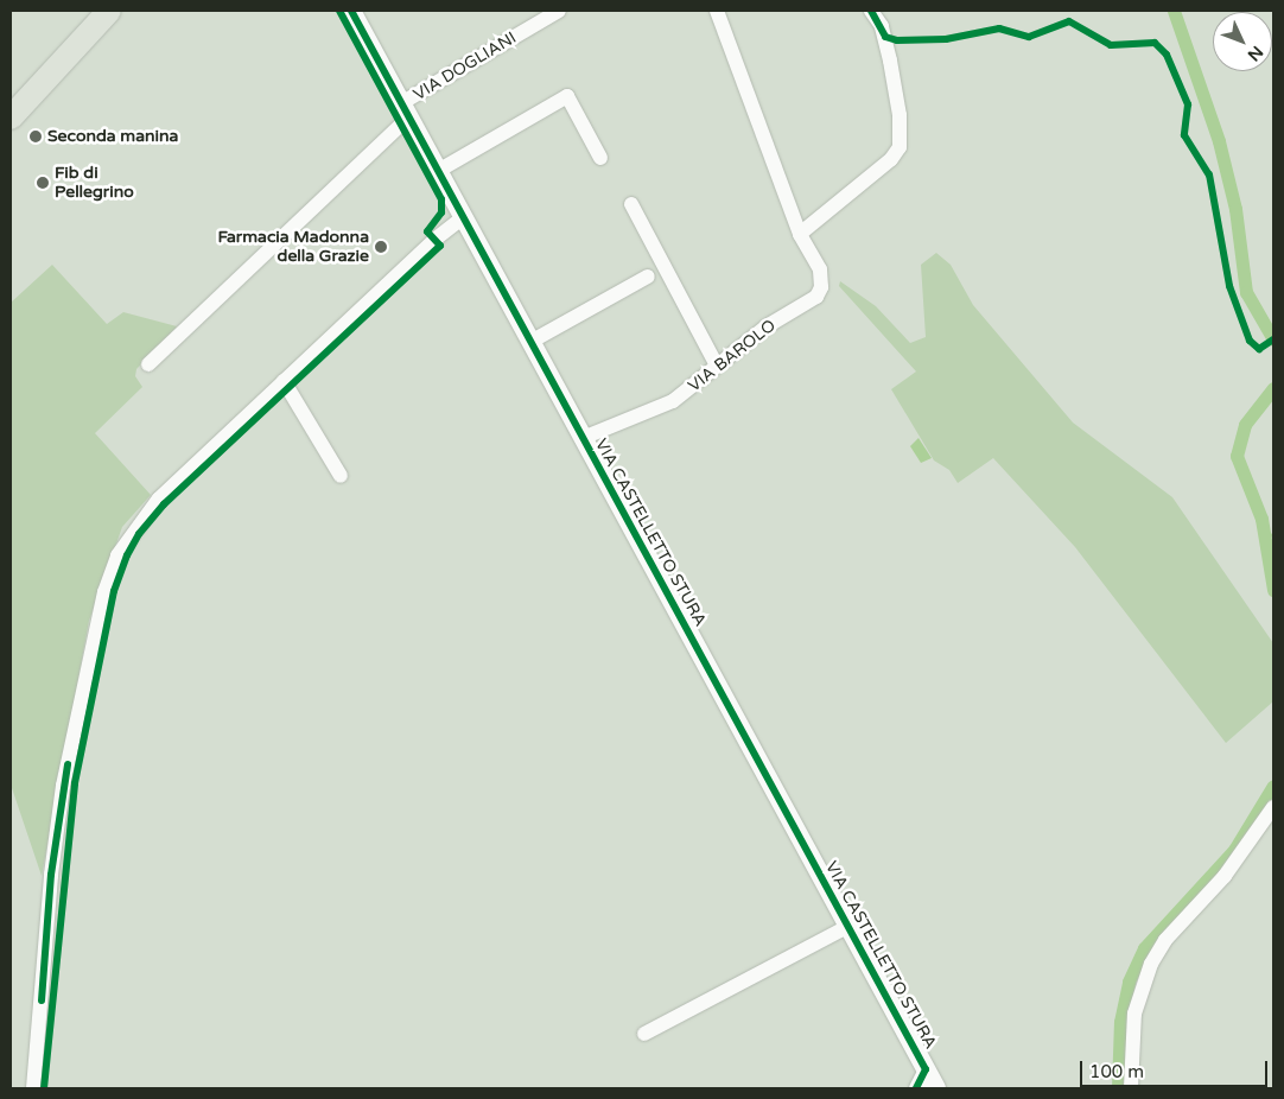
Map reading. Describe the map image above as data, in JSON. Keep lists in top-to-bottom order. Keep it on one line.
{"streets":{"street":["VIA DOGLIANI","VIA BAROLO","VIA CASTELLETTO STURA"]},"crossings":[["VIA DOGLIANI","VIA CASTELLETTO STURA"],["VIA BAROLO","VIA CASTELLETTO STURA"]],"places":["Seconda manina","Fib di Pellegrino","Farmacia Madonna della Grazie"],"scale_bar":"100 m","north":"bottom right"}
